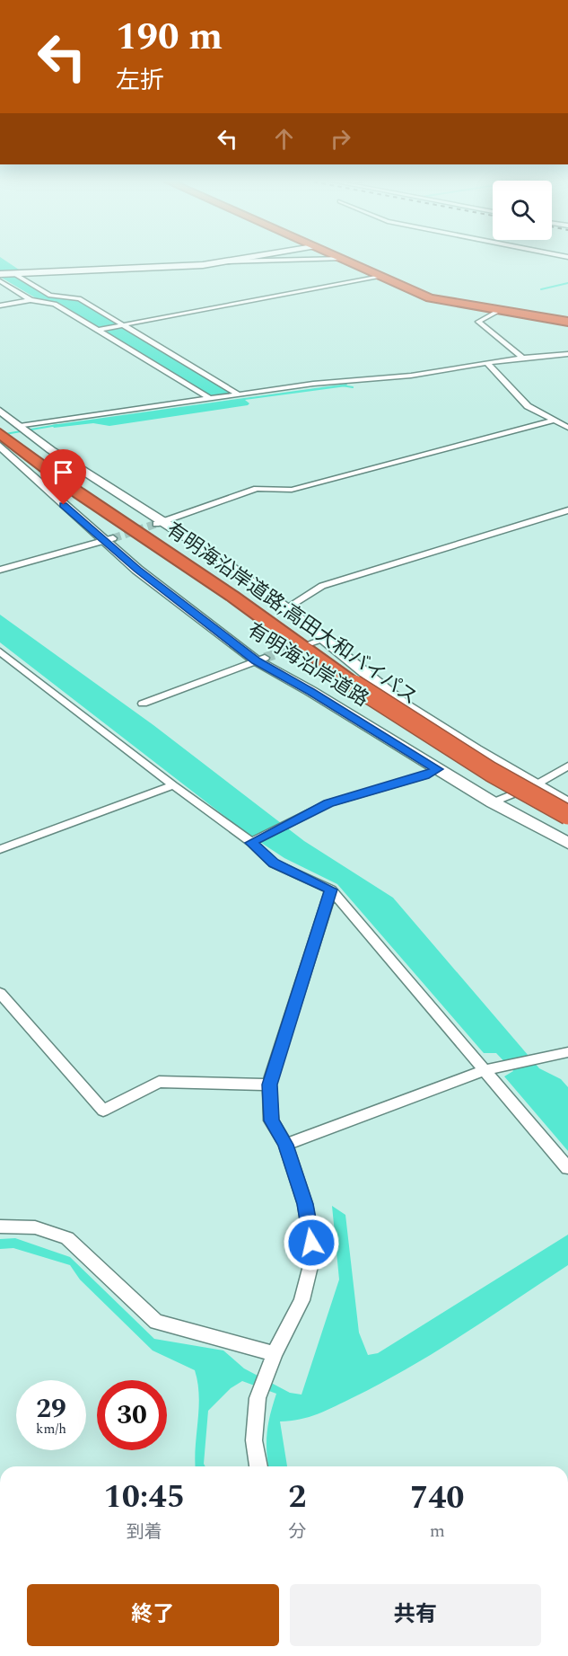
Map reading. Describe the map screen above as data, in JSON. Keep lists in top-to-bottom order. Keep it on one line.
{"streets":{"highway":["有明海沿岸道路;高田大和バイパス"],"main road":["有明海沿岸道路"]},"crossings":[["有明海沿岸道路;高田大和バイパス","有明海沿岸道路"]],"page":{"turn":["190 m","左折"],"speed":"29 km/h","limit":"30","eta":["10:45","到着","2","分","740","m"],"buttons":["終了","共有"]}}
